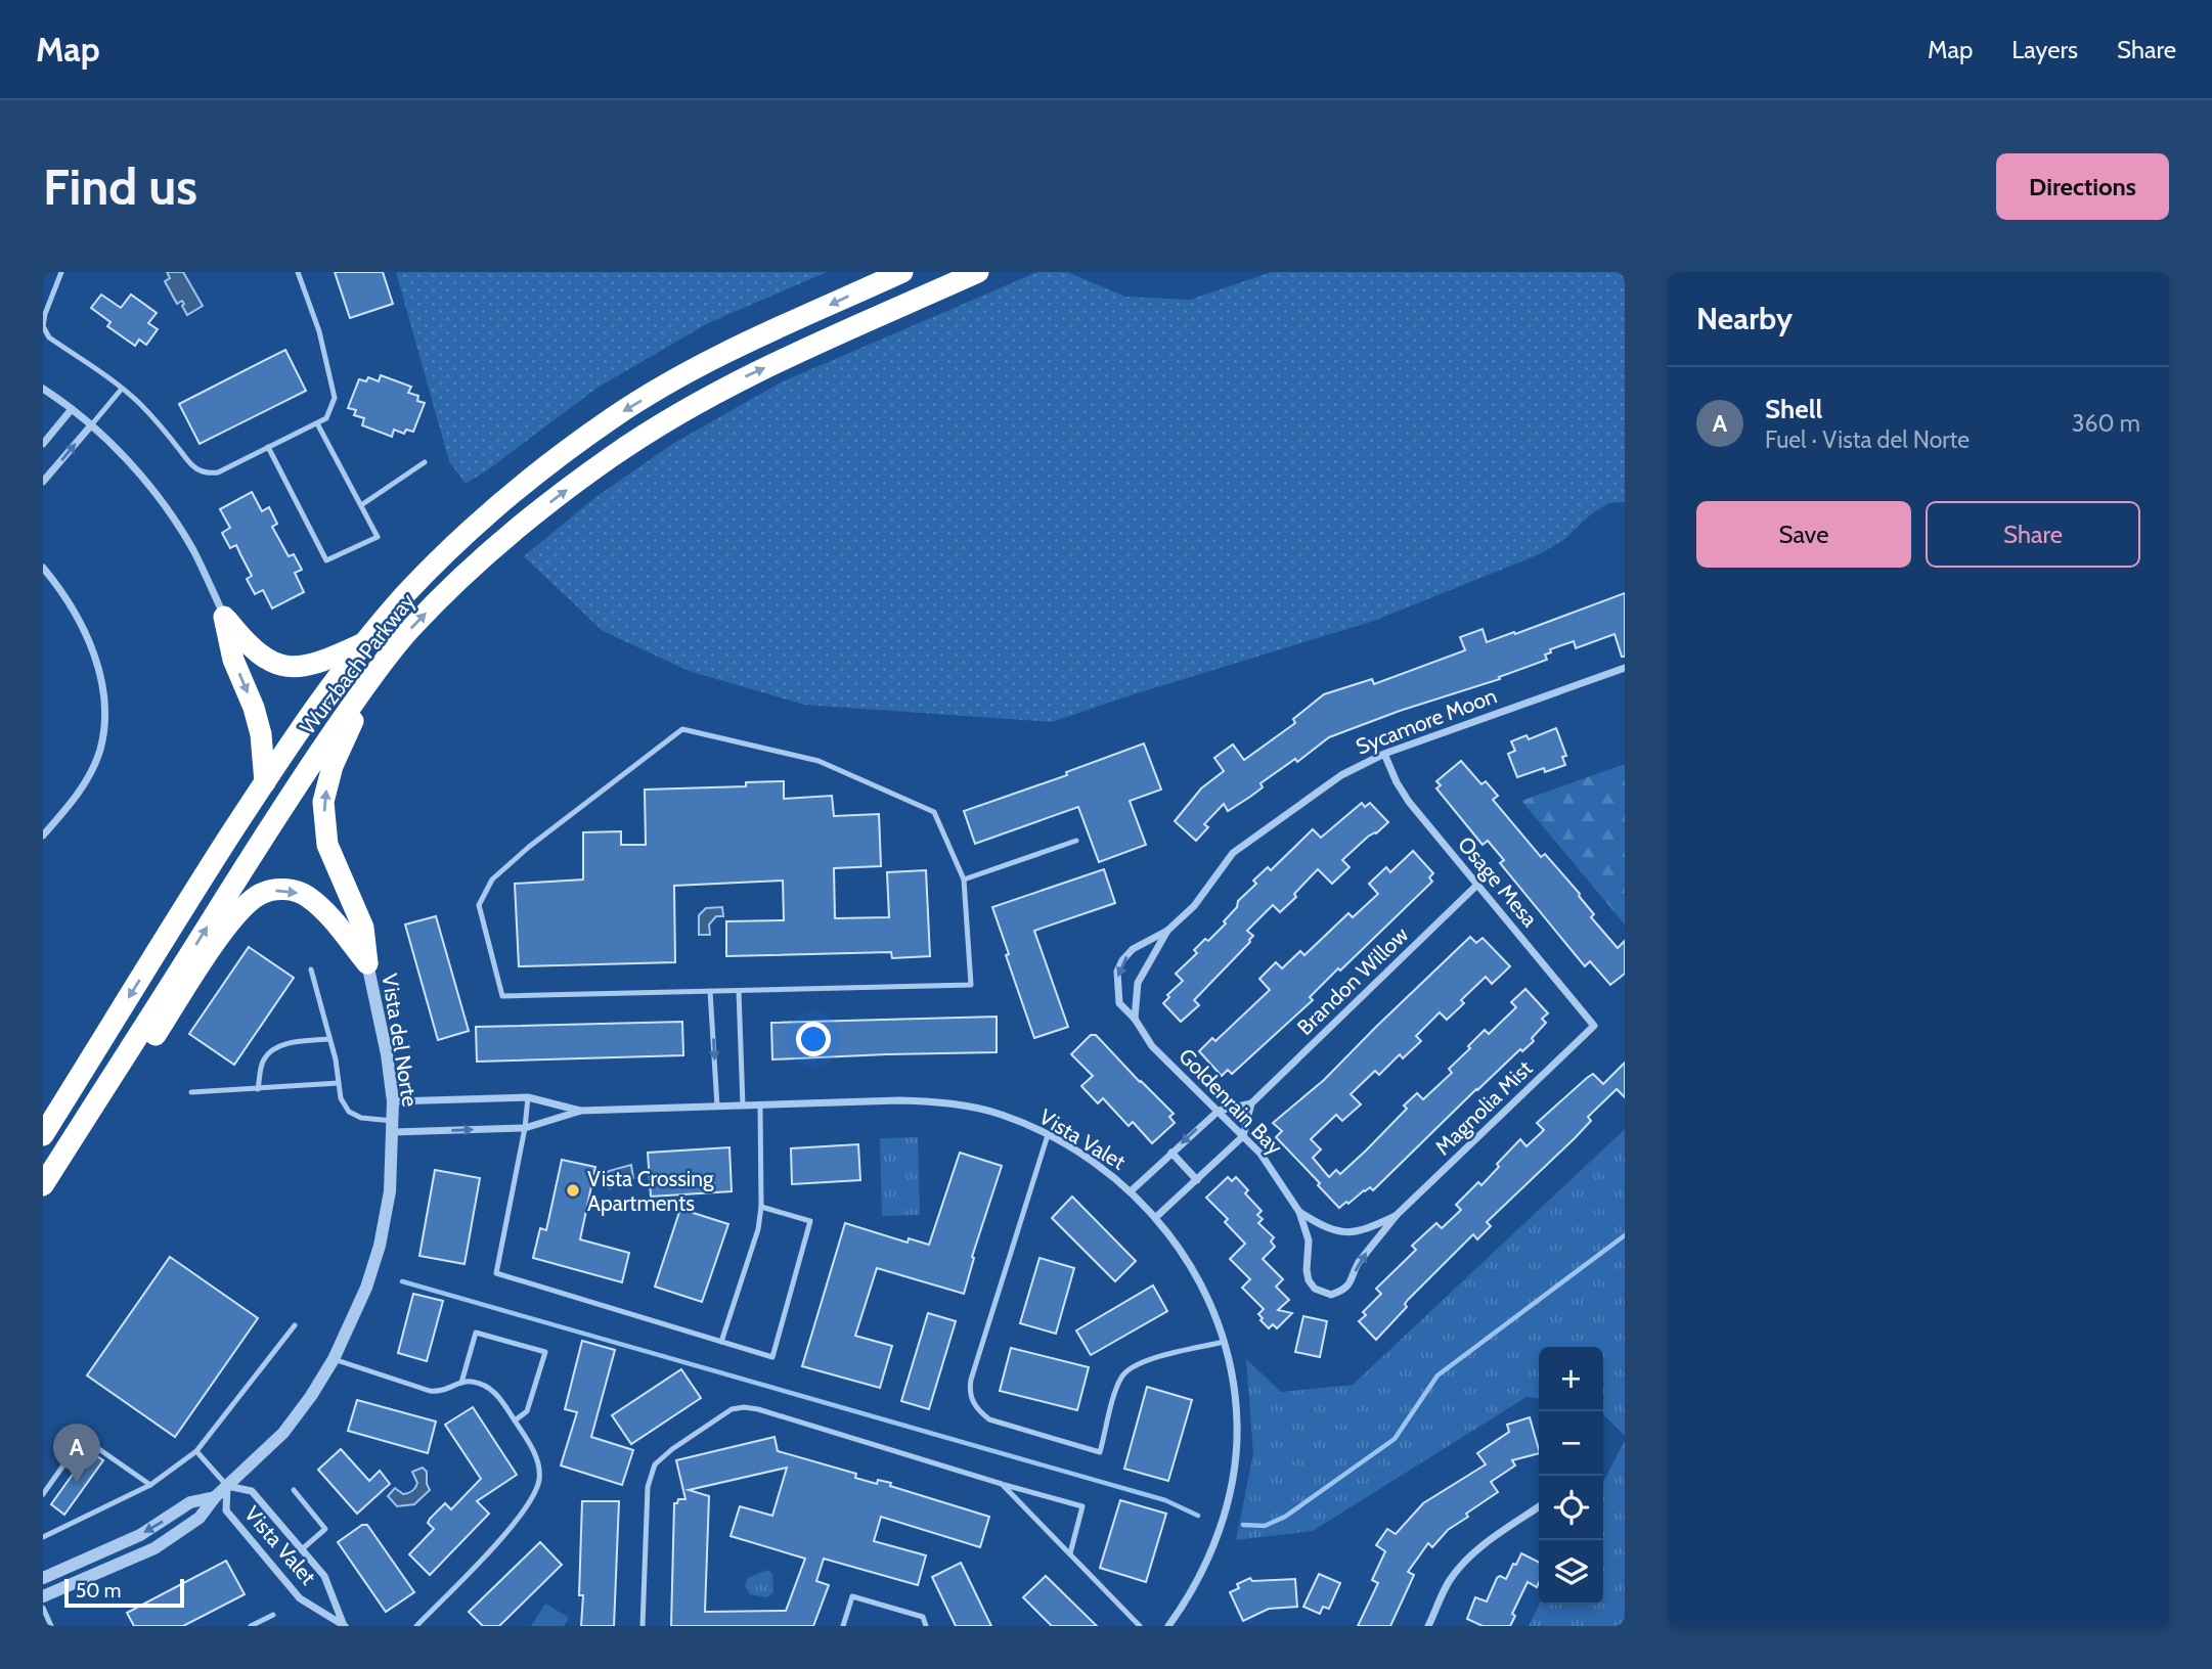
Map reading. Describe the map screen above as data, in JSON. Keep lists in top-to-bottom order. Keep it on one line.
{"streets":{"highway":["Wurzbach Parkway"],"street":["Sycamore Moon","Osage Mesa","Brandon Willow","Vista del Norte","Goldenrain Bay","Magnolia Mist","Vista Valet"]},"crossings":[["Sycamore Moon","Osage Mesa"],["Sycamore Moon","Goldenrain Bay"],["Osage Mesa","Brandon Willow"],["Osage Mesa","Magnolia Mist"],["Vista del Norte","Vista Valet"],["Goldenrain Bay","Magnolia Mist"]],"places":["Vista Crossing Apartments"],"scale_bar":"50 m","page":{"header":"Map","nav":["Map","Layers","Share"],"buttons":["Directions",["Save","Share"]],"title":"Find us","heading":"Nearby","list":[{"mark":"A","name":"Shell","note":"Fuel · Vista del Norte","value":"360 m"}],"map_buttons":["+","−"],"pins":"A","scale":"50 m"}}
